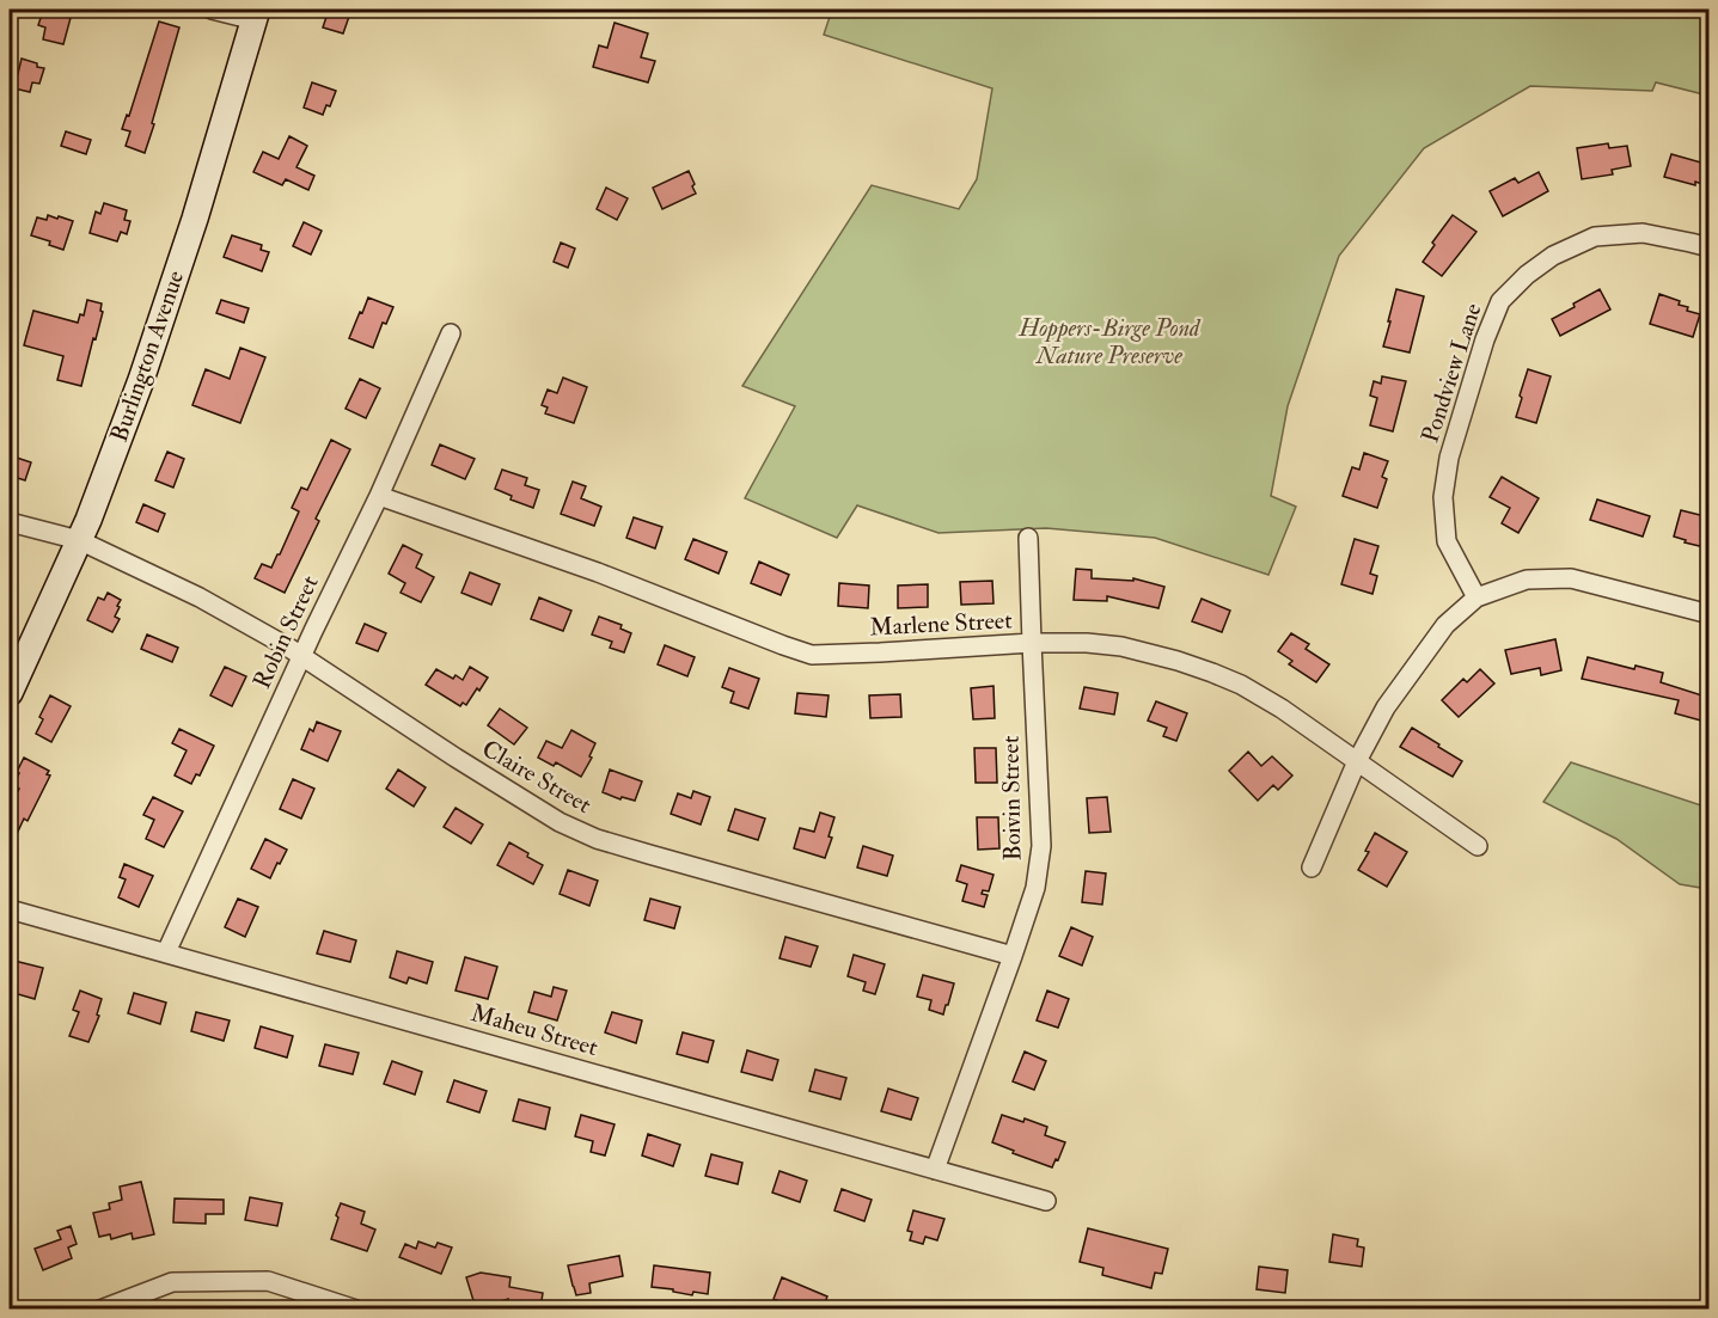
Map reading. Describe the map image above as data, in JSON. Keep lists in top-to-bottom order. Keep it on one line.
{"streets":{"main road":["Burlington Avenue"],"street":["Pondview Lane","Marlene Street","Robin Street","Claire Street","Boivin Street","Maheu Street"]},"crossings":[["Burlington Avenue","Claire Street"],["Marlene Street","Robin Street"],["Marlene Street","Boivin Street"],["Robin Street","Claire Street"],["Robin Street","Maheu Street"],["Claire Street","Boivin Street"],["Boivin Street","Maheu Street"]],"parks":["Hoppers-Birge Pond Nature Preserve"]}
